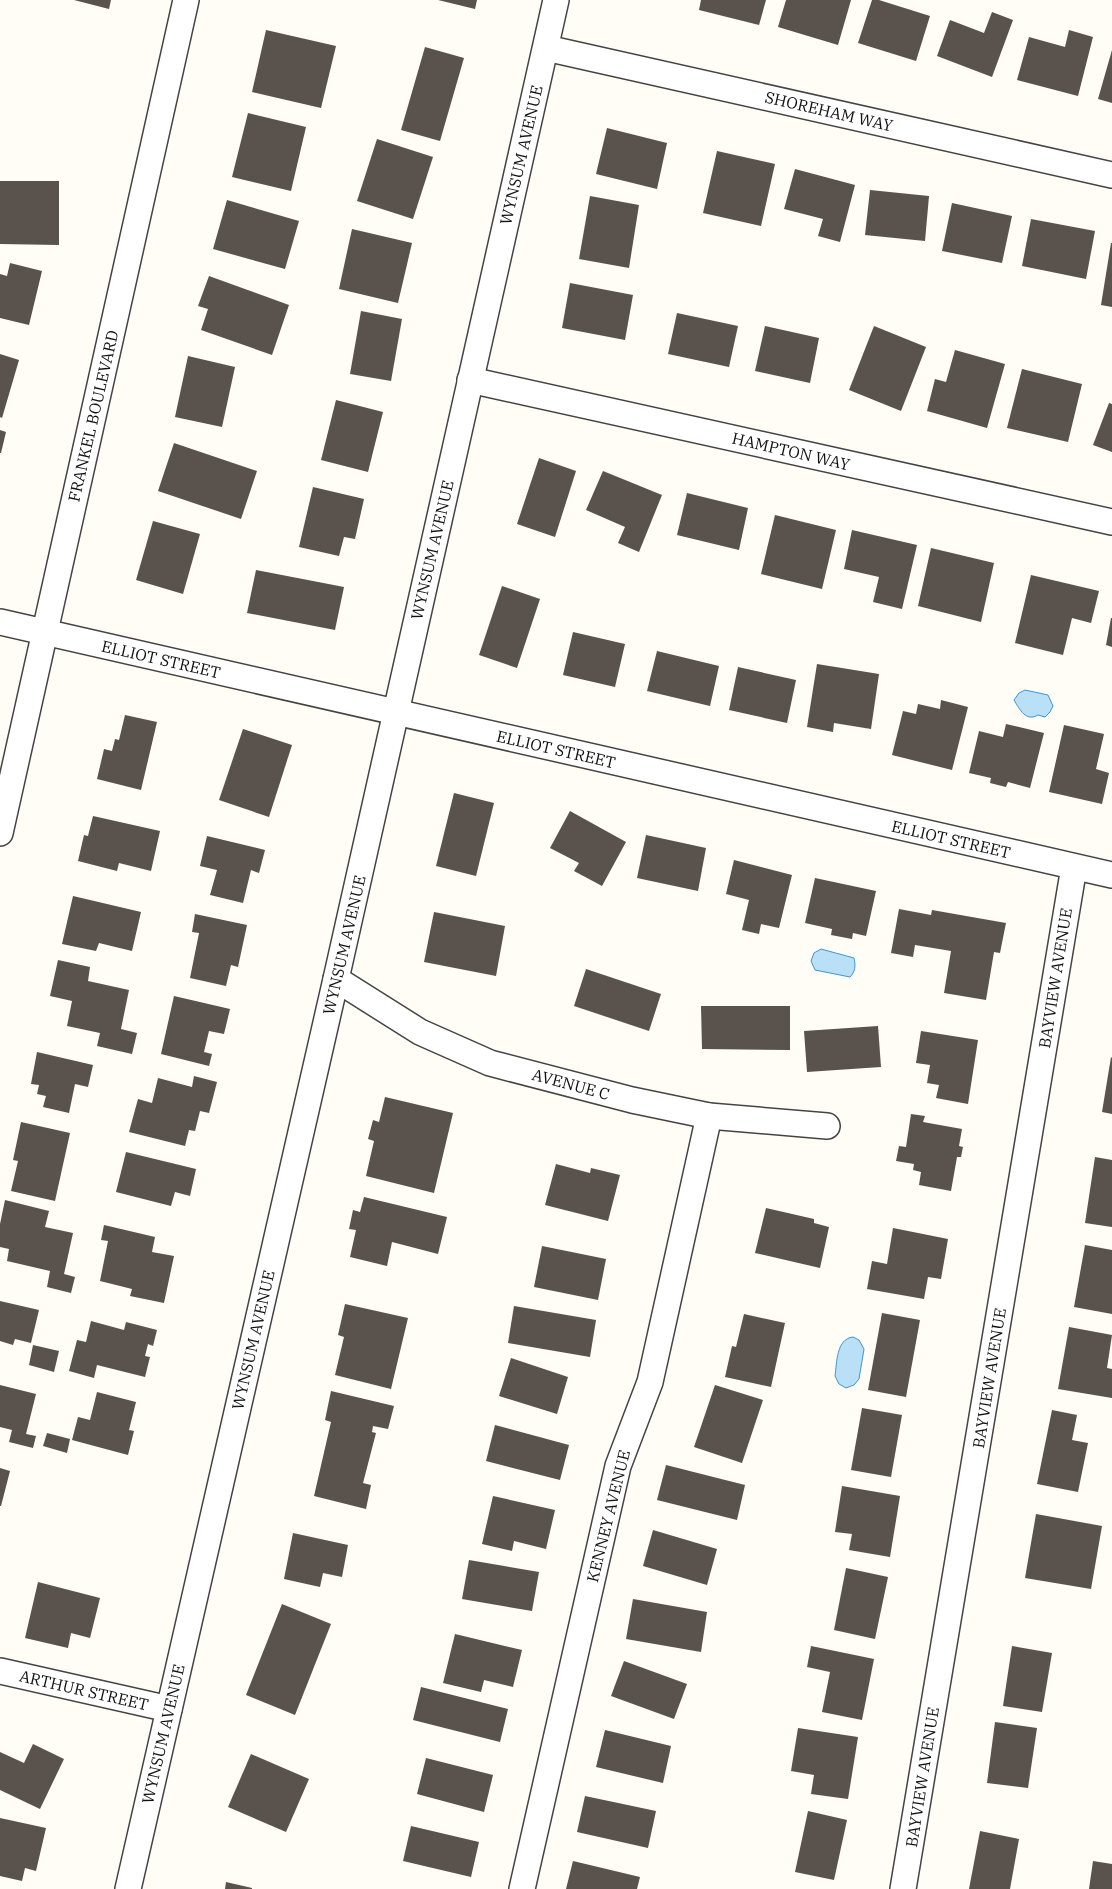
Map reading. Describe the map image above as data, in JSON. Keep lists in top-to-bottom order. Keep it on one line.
{"streets":{"street":["SHOREHAM WAY","WYNSUM AVENUE","FRANKEL BOULEVARD","HAMPTON WAY","ELLIOT STREET","BAYVIEW AVENUE","AVENUE C","KENNEY AVENUE","ARTHUR STREET"]},"crossings":[["SHOREHAM WAY","WYNSUM AVENUE"],["WYNSUM AVENUE","HAMPTON WAY"],["WYNSUM AVENUE","ELLIOT STREET"],["WYNSUM AVENUE","AVENUE C"],["WYNSUM AVENUE","ARTHUR STREET"],["FRANKEL BOULEVARD","ELLIOT STREET"],["ELLIOT STREET","BAYVIEW AVENUE"],["AVENUE C","KENNEY AVENUE"]]}
